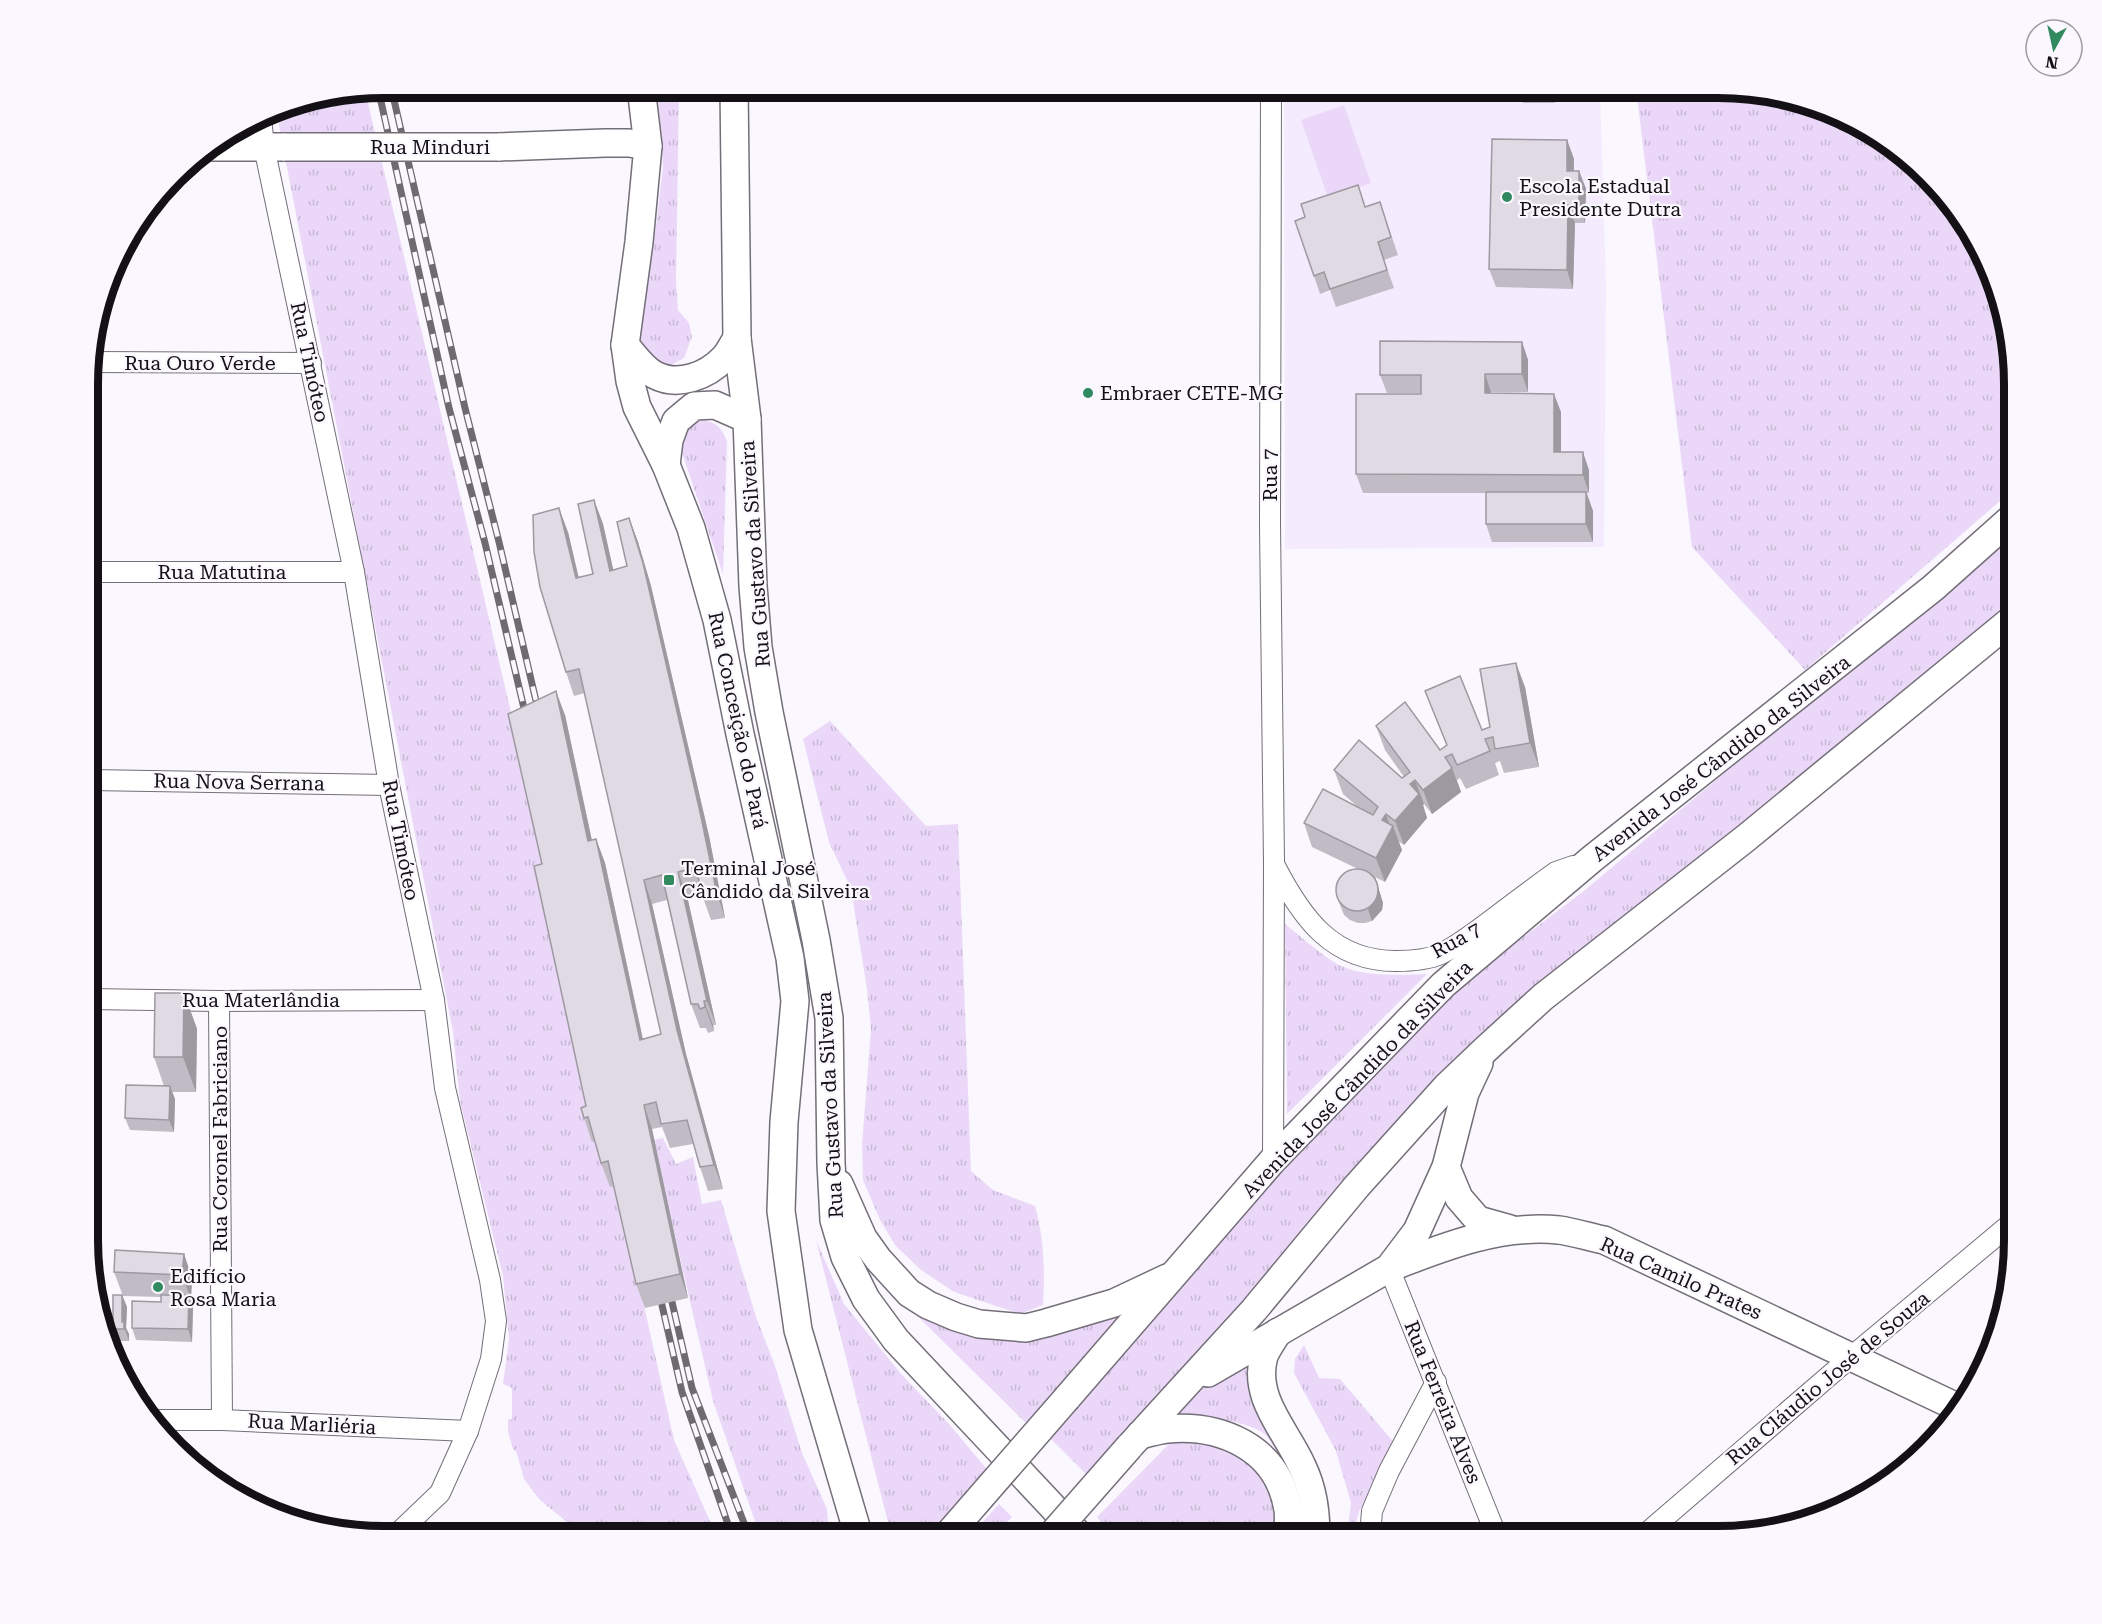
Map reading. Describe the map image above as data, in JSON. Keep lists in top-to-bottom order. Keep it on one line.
{"streets":{"main road":["Rua Minduri","Rua Gustavo da Silveira","Rua Conceição do Pará","Avenida José Cândido da Silveira","Rua Camilo Prates"],"street":["Rua Timóteo","Rua Ouro Verde","Rua 7","Rua Matutina","Rua Nova Serrana","Rua Materlândia","Rua Coronel Fabriciano","Rua Cláudio José de Souza","Rua Ferreira Alves","Rua Marliéria"]},"crossings":[["Rua Minduri","Rua Timóteo"],["Rua Minduri","Rua Conceição do Pará"],["Rua Timóteo","Rua Ouro Verde"],["Rua Timóteo","Rua Matutina"],["Rua Timóteo","Rua Nova Serrana"],["Rua Timóteo","Rua Materlândia"],["Rua Timóteo","Rua Marliéria"],["Rua 7","Avenida José Cândido da Silveira"],["Rua Materlândia","Rua Coronel Fabriciano"],["Rua Coronel Fabriciano","Rua Marliéria"],["Rua Camilo Prates","Rua Cláudio José de Souza"],["Rua Camilo Prates","Rua Ferreira Alves"]],"places":{"other":["Escola Estadual Presidente Dutra","Embraer CETE-MG","Edifício Rosa Maria"],"transit":["Terminal José Cândido da Silveira"]},"north":"bottom"}
